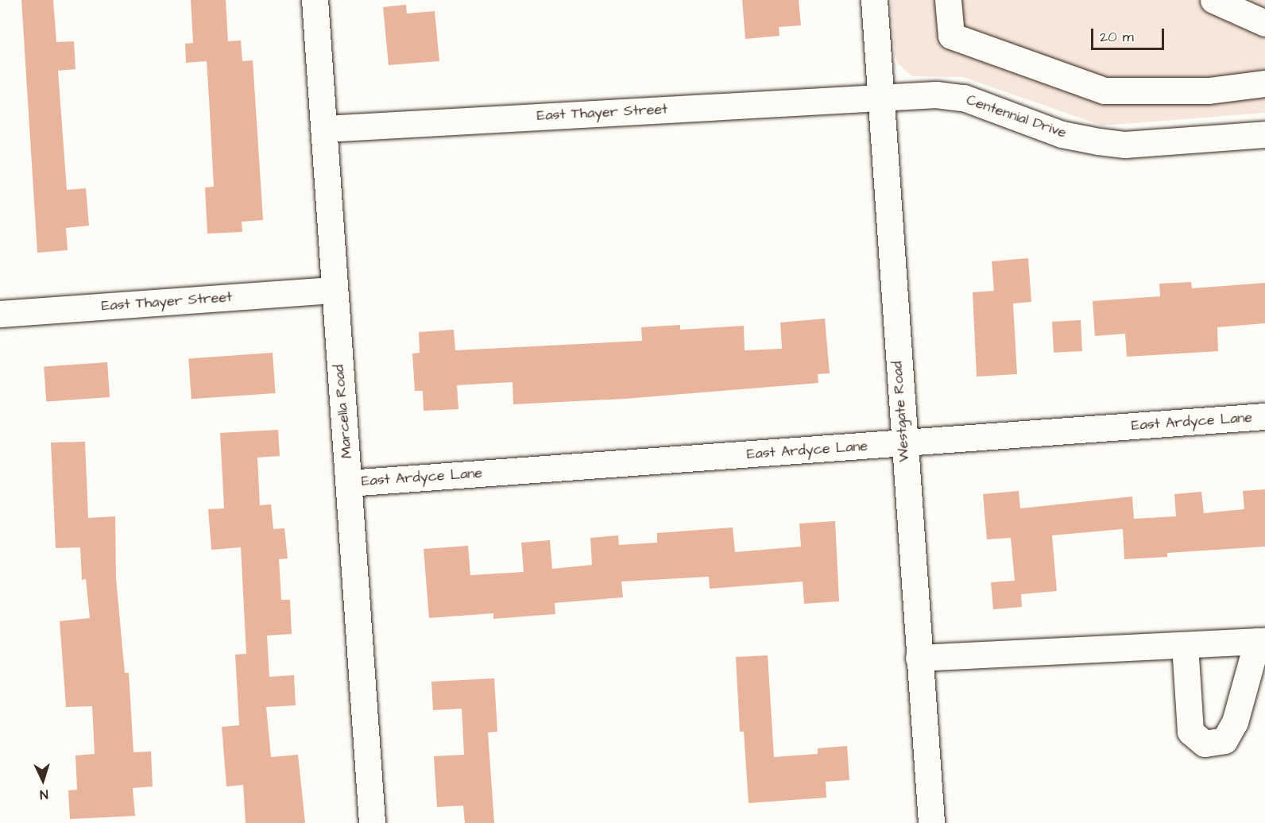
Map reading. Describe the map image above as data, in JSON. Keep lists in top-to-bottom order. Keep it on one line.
{"streets":{"street":["East Thayer Street","Centennial Drive","Marcella Road","Westgate Road","East Ardyce Lane"]},"crossings":[["East Thayer Street","Centennial Drive"],["East Thayer Street","Marcella Road"],["East Thayer Street","Westgate Road"],["Centennial Drive","Westgate Road"],["Marcella Road","East Ardyce Lane"],["Westgate Road","East Ardyce Lane"]],"scale_bar":"20 m","north":"bottom"}
